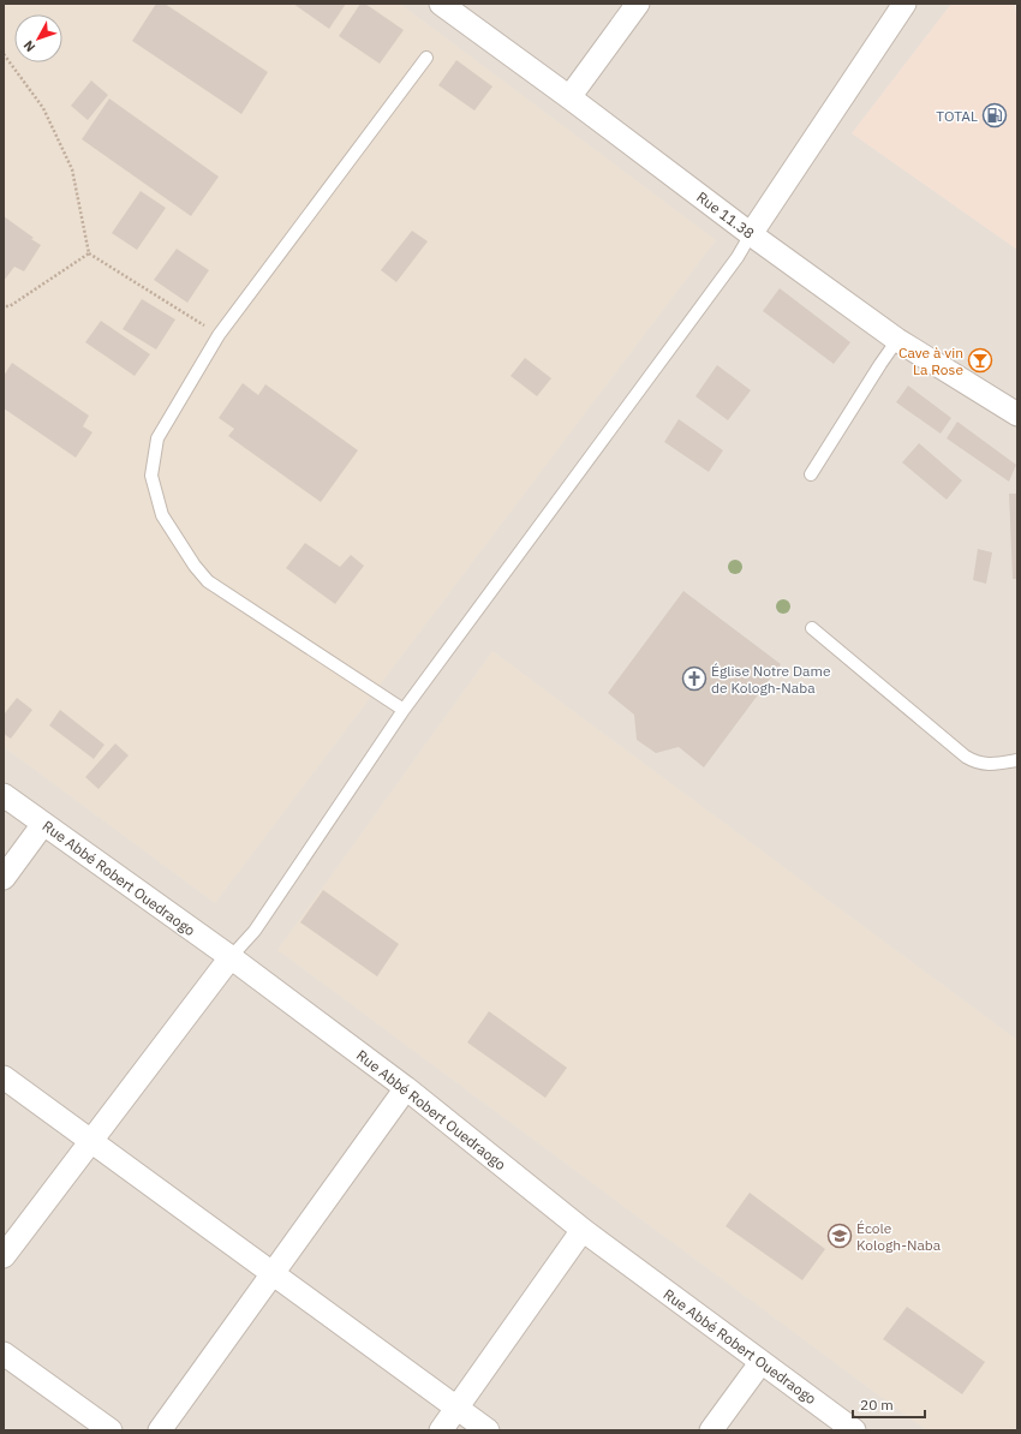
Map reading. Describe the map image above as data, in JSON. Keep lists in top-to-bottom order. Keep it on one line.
{"streets":{"street":["Rue 11.38","Rue Abbé Robert Ouedraogo"]},"places":{"fuel station":["TOTAL"],"bar":["Cave à vin La Rose"],"church":["Église Notre Dame de Kologh-Naba"],"school or university":["École Kologh-Naba"]},"scale_bar":"20 m","north":"bottom left"}
